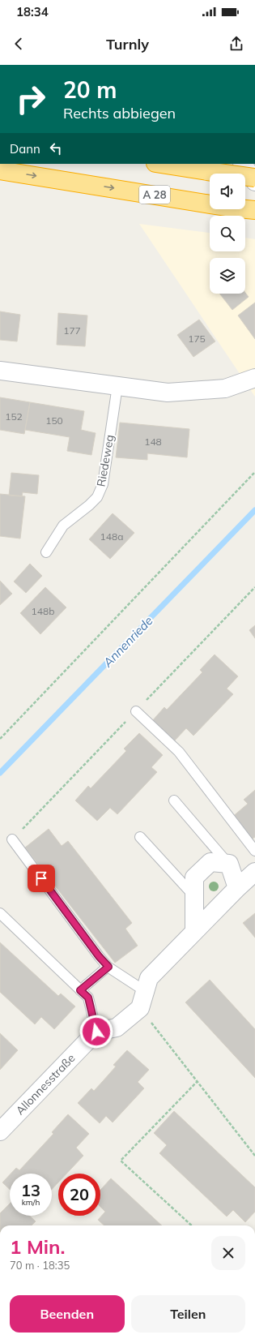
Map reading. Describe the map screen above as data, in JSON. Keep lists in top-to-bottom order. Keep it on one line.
{"streets":{"highway":["A 28"],"street":["Allonnesstraße"],"lane":["Riedeweg"]},"water":["Annenriede"],"house_numbers":["177","175","152","150","148","148a","148b"],"page":{"status":"18:34","header":"Turnly","turn":["20 m","Rechts abbiegen"],"then":"Dann","speed":"13 km/h","limit":"20","heading":["1 Min.","70 m · 18:35"],"buttons":["Beenden","Teilen"]}}
